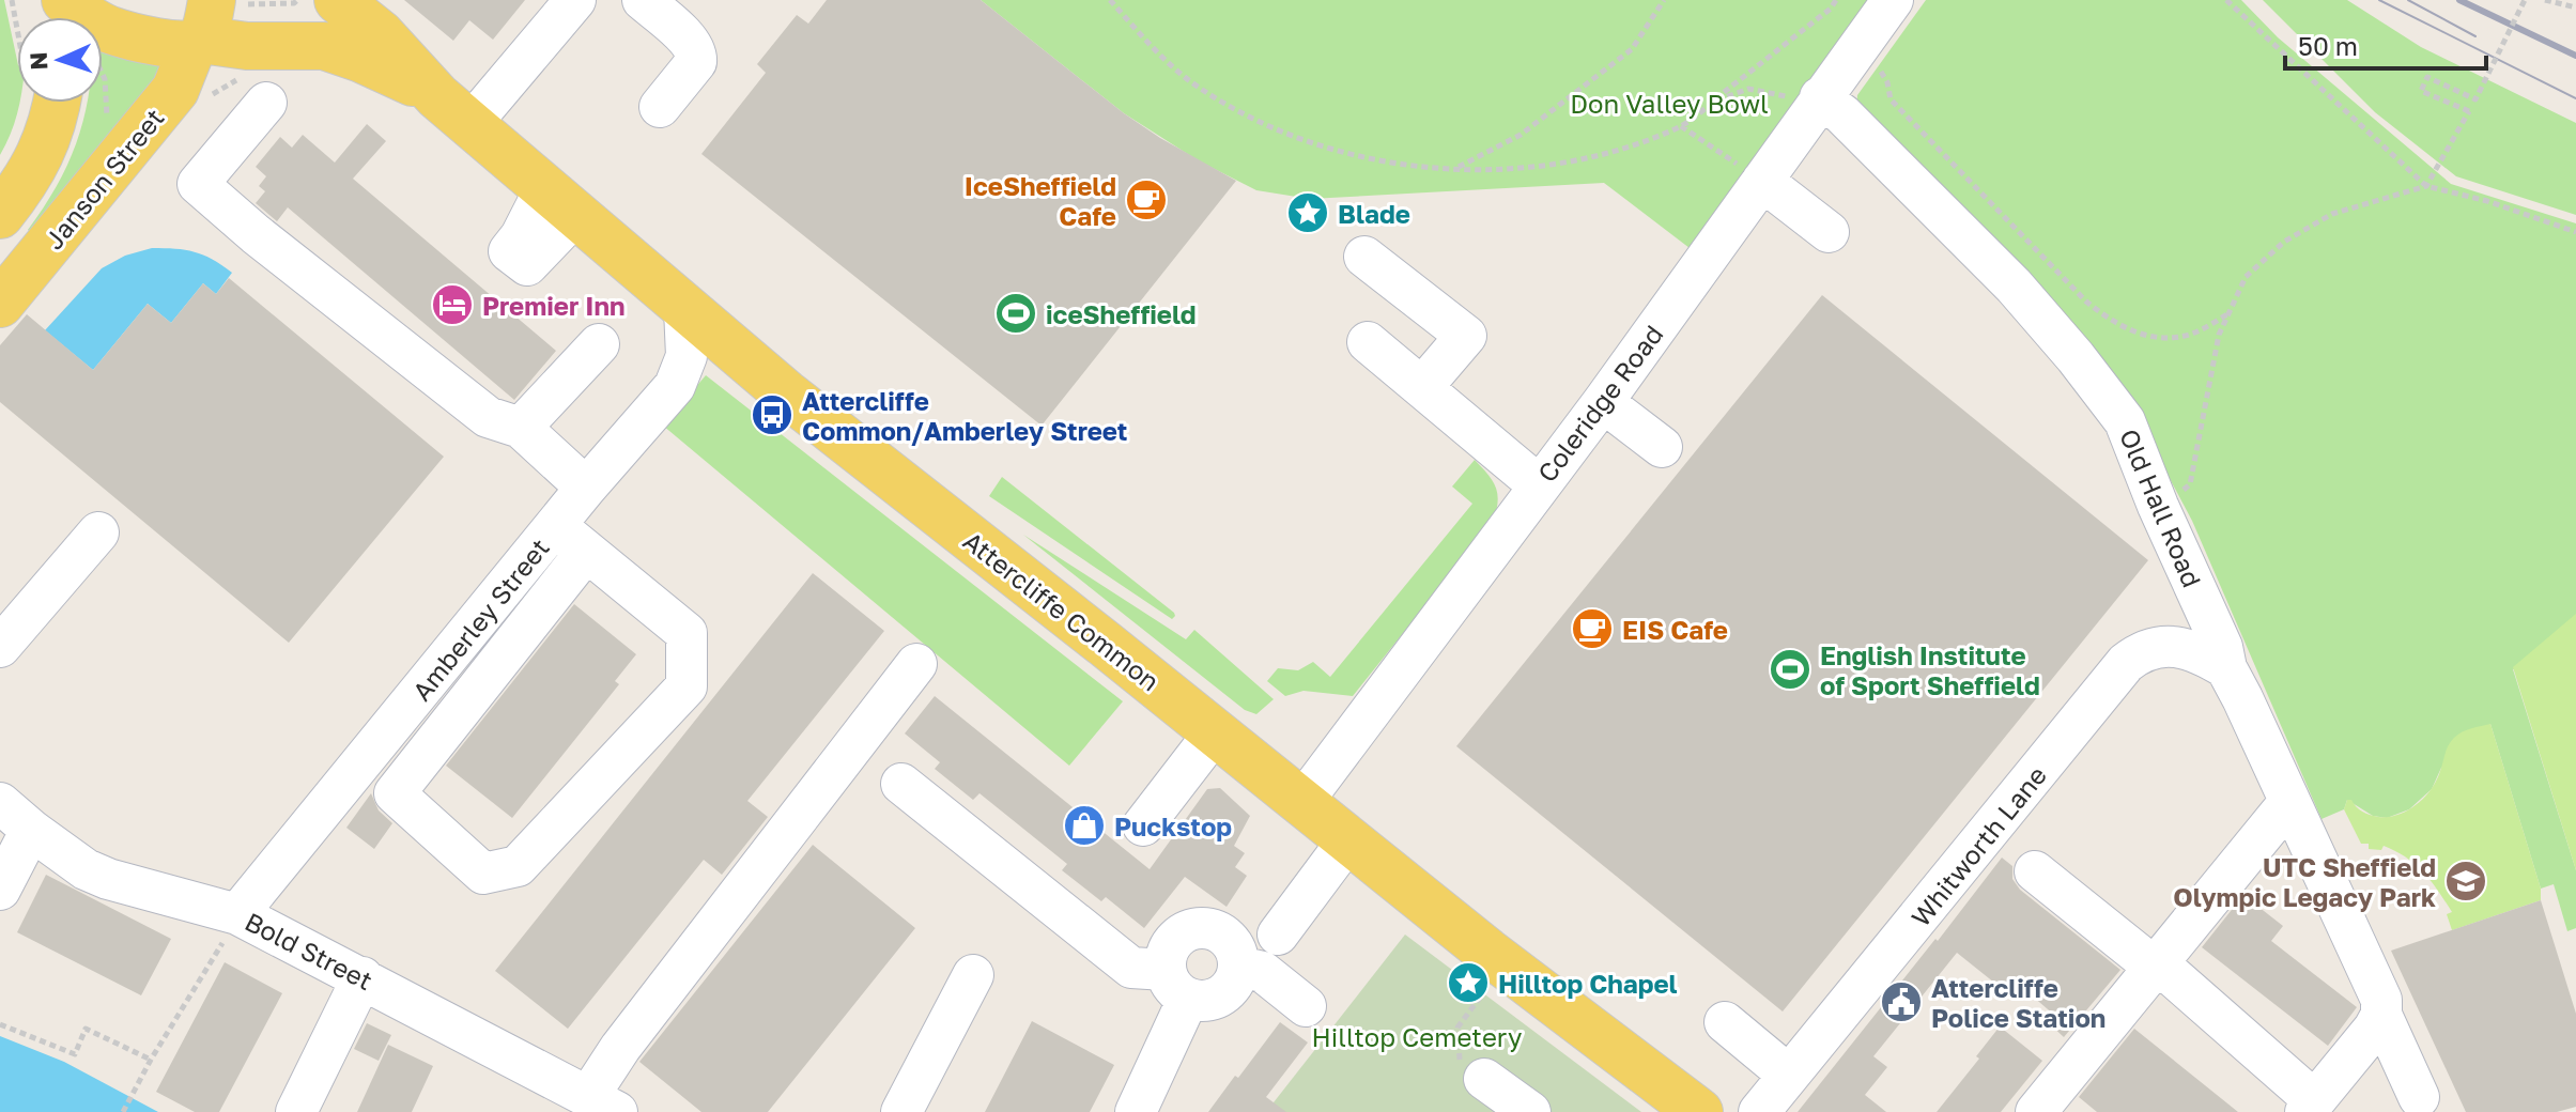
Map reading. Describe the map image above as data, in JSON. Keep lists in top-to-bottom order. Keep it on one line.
{"streets":{"main road":["Janson Street","Attercliffe Common"],"street":["Coleridge Road","Old Hall Road","Amberley Street","Whitworth Lane","Bold Street"]},"crossings":[["Janson Street","Attercliffe Common"],["Coleridge Road","Old Hall Road"],["Coleridge Road","Attercliffe Common"],["Old Hall Road","Whitworth Lane"],["Attercliffe Common","Amberley Street"],["Amberley Street","Bold Street"]],"parks":["Don Valley Bowl","Hilltop Cemetery"],"places":{"cafe":["IceSheffield Cafe","EIS Cafe"],"place":["Blade","Hilltop Chapel"],"hotel":["Premier Inn"],"sports":["iceSheffield","English Institute of Sport Sheffield"],"bus stop":["Attercliffe Common/Amberley Street"],"shop":["Puckstop"],"school or university":["UTC Sheffield Olympic Legacy Park"],"public building":["Attercliffe Police Station"]},"scale_bar":"50 m","north":"left"}
